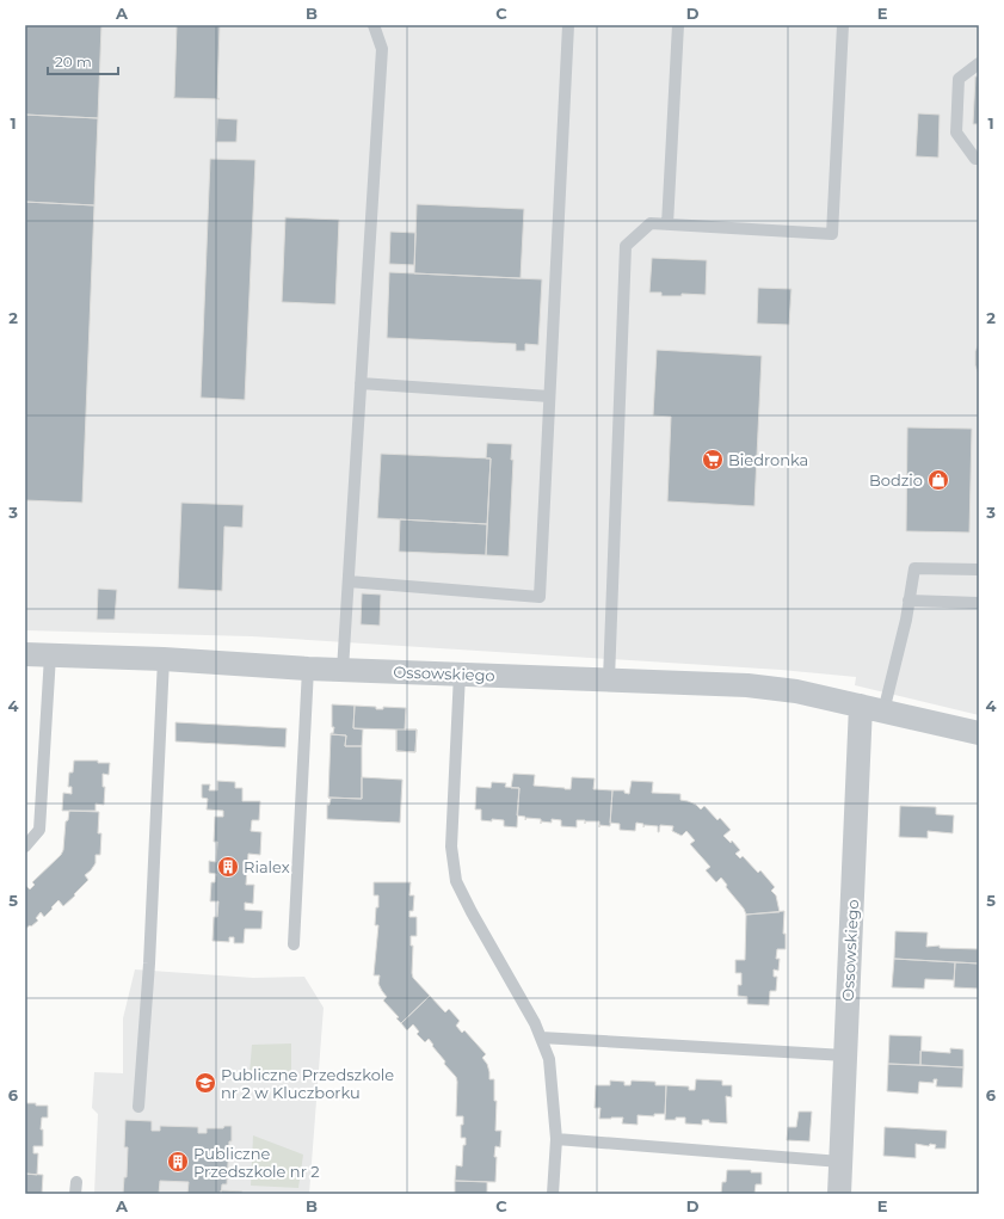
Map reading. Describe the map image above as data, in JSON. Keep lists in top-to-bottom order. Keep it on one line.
{"streets":{"street":["Ossowskiego"]},"places":{"supermarket":["Biedronka"],"shop":["Bodzio"],"building":["Rialex","Publiczne Przedszkole nr 2"],"school or university":["Publiczne Przedszkole nr 2 w Kluczborku"]},"scale_bar":"20 m","grid":{"columns":["A","B","C","D","E"],"rows":["1","2","3","4","5","6"]}}
